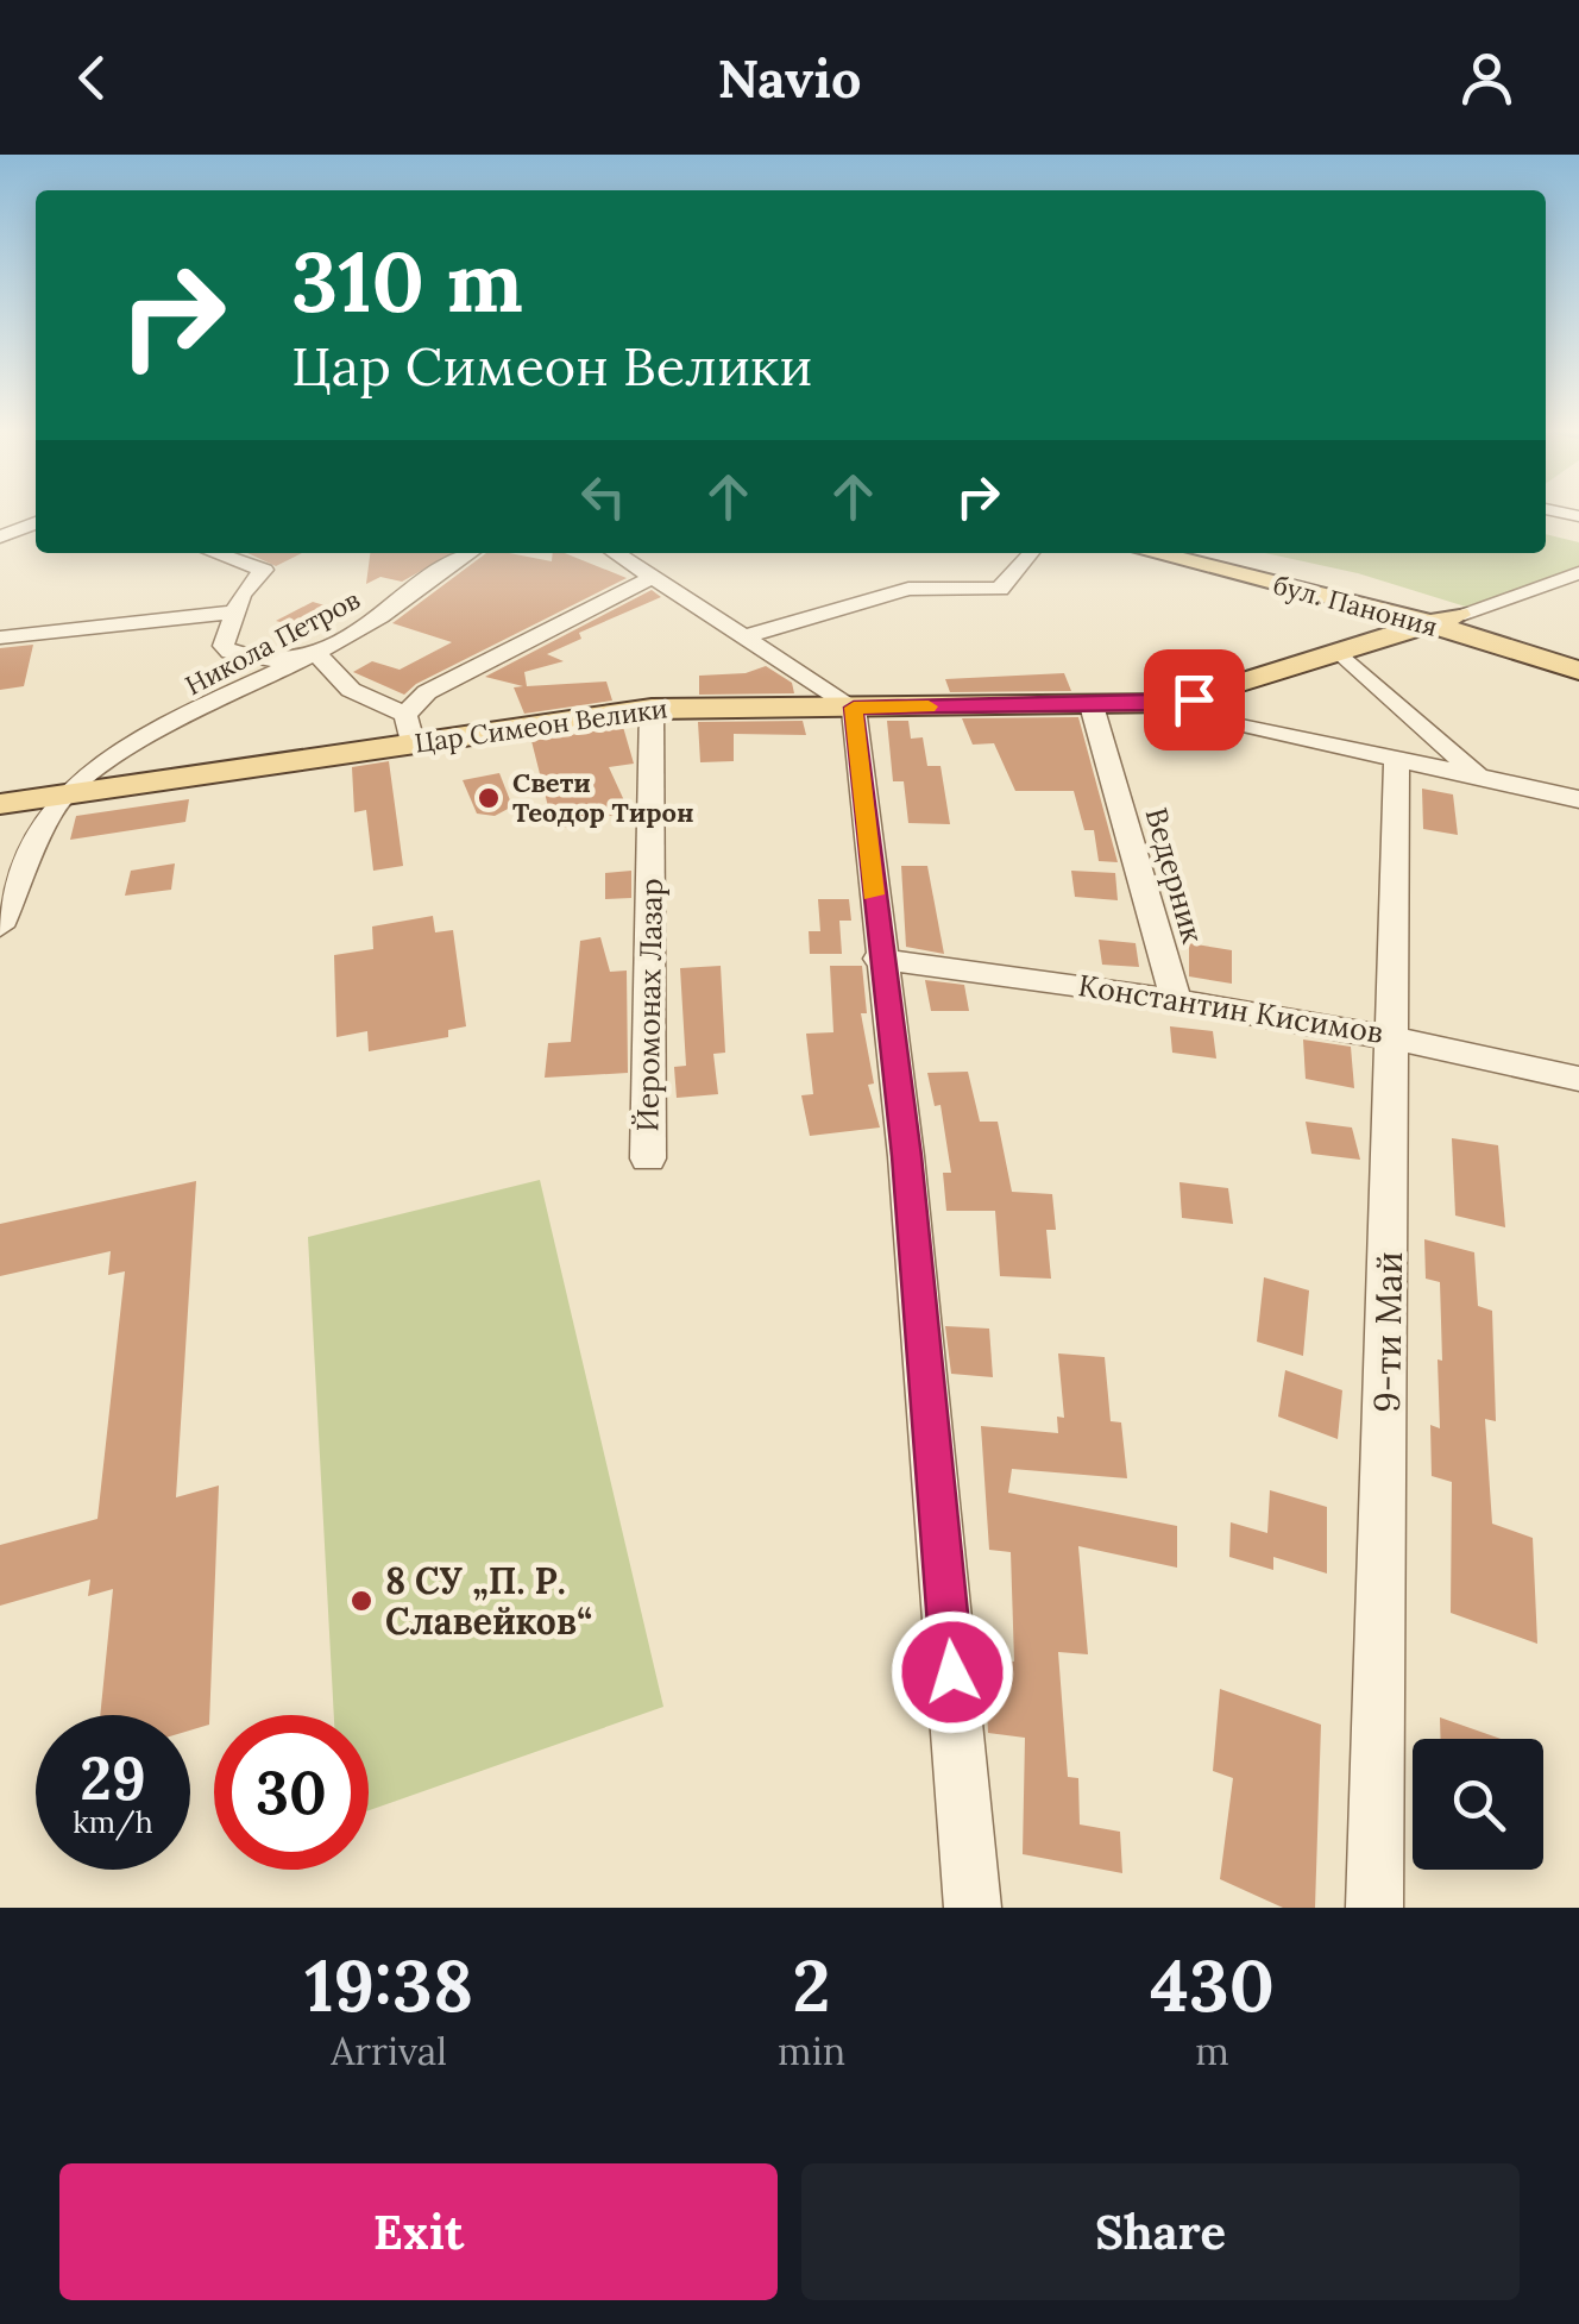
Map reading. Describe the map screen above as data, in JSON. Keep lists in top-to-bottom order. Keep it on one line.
{"streets":{"main road":["бул. Панония","Цар Симеон Велики"],"street":["Никола Петров","Ведерник","Йеромонах Лазар","Константин Кисимов","9-ти Май"]},"crossings":[["бул. Панония","Цар Симеон Велики"],["Никола Петров","Цар Симеон Велики"],["Цар Симеон Велики","Ведерник"],["Цар Симеон Велики","Йеромонах Лазар"],["Цар Симеон Велики","9-ти Май"],["Ведерник","Константин Кисимов"],["Константин Кисимов","9-ти Май"]],"places":["Свети Теодор Тирон","8 СУ „П. Р. Славейков“"],"page":{"header":"Navio","turn":["310 m","Цар Симеон Велики"],"speed":"29 km/h","limit":"30","eta":["19:38","Arrival","2","min","430","m"],"buttons":["Exit","Share"]}}
